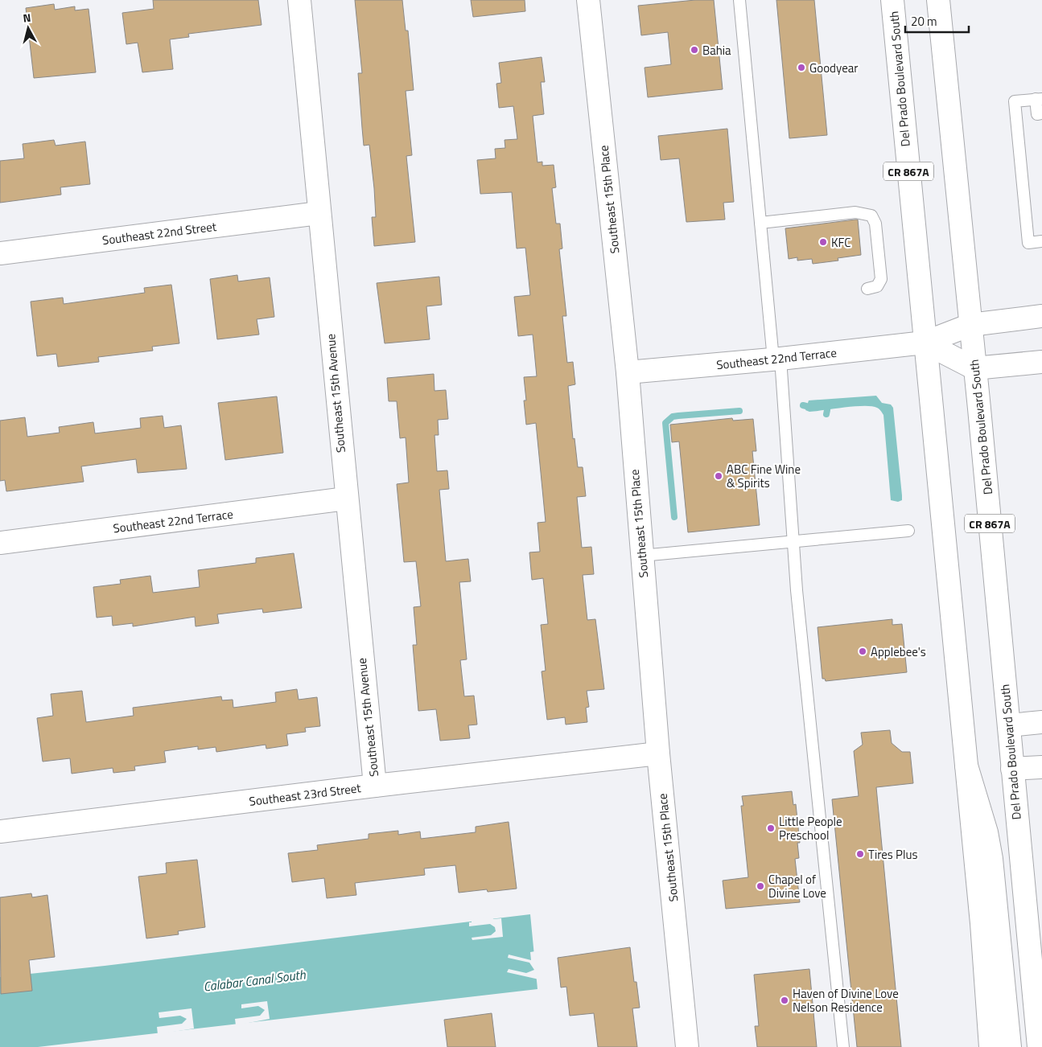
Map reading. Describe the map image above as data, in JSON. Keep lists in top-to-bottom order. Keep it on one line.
{"streets":{"main road":["Del Prado Boulevard South","CR 867A","Southeast 15th Place","Southeast 22nd Street","Southeast 22nd Terrace","Southeast 15th Avenue","Southeast 23rd Street"]},"crossings":[["Del Prado Boulevard South","Southeast 22nd Terrace"],["Southeast 15th Place","Southeast 22nd Terrace"],["Southeast 15th Place","Southeast 23rd Street"],["Southeast 22nd Street","Southeast 15th Avenue"],["Southeast 22nd Terrace","Southeast 15th Avenue"],["Southeast 15th Avenue","Southeast 23rd Street"]],"water":["Calabar Canal South"],"places":["Bahia","Goodyear","KFC","ABC Fine Wine & Spirits","Applebee's","Little People Preschool","Tires Plus","Chapel of Divine Love","Haven of Divine Love Nelson Residence"],"scale_bar":"20 m","north":"top"}
